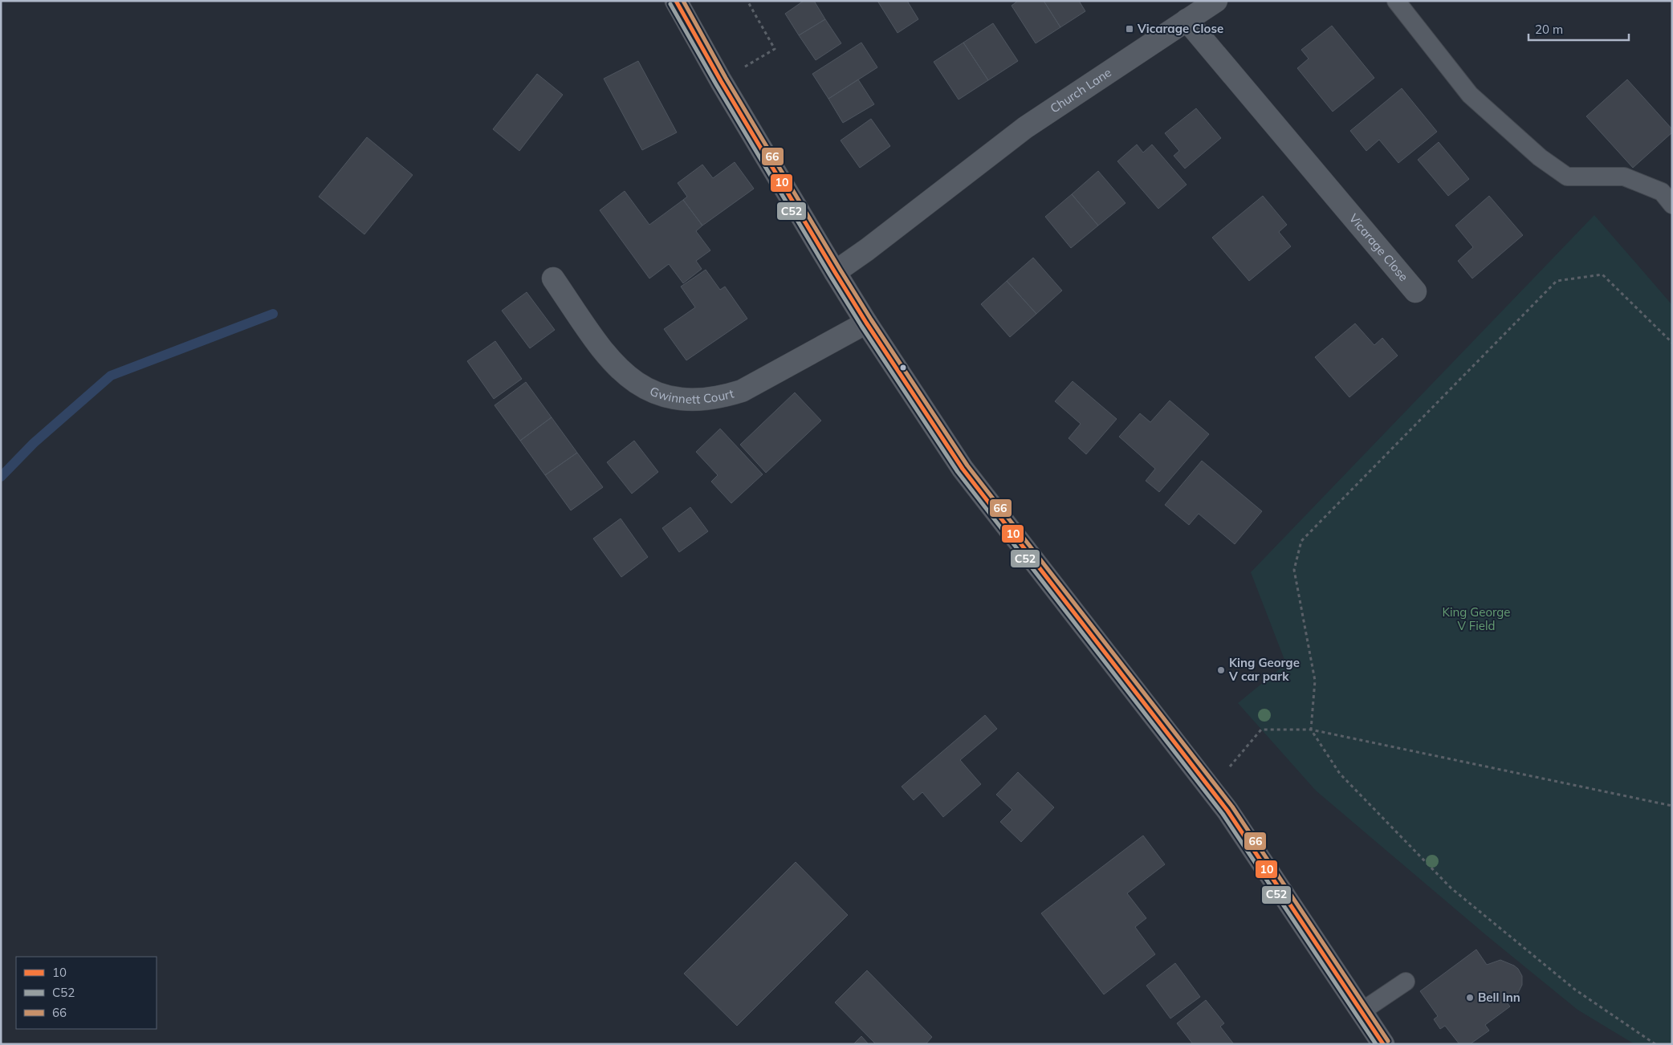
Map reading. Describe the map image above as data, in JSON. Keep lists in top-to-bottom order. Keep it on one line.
{"streets":{"street":["Church Lane","Vicarage Close","Gwinnett Court"]},"crossings":[["Church Lane","Vicarage Close"]],"parks":["King George V Field"],"places":{"transit":["Vicarage Close"],"other":["King George V car park","Bell Inn"]},"lines":["transit line 10","transit line 66","transit line C52"],"legend":["10","C52","66"],"scale_bar":"20 m"}
